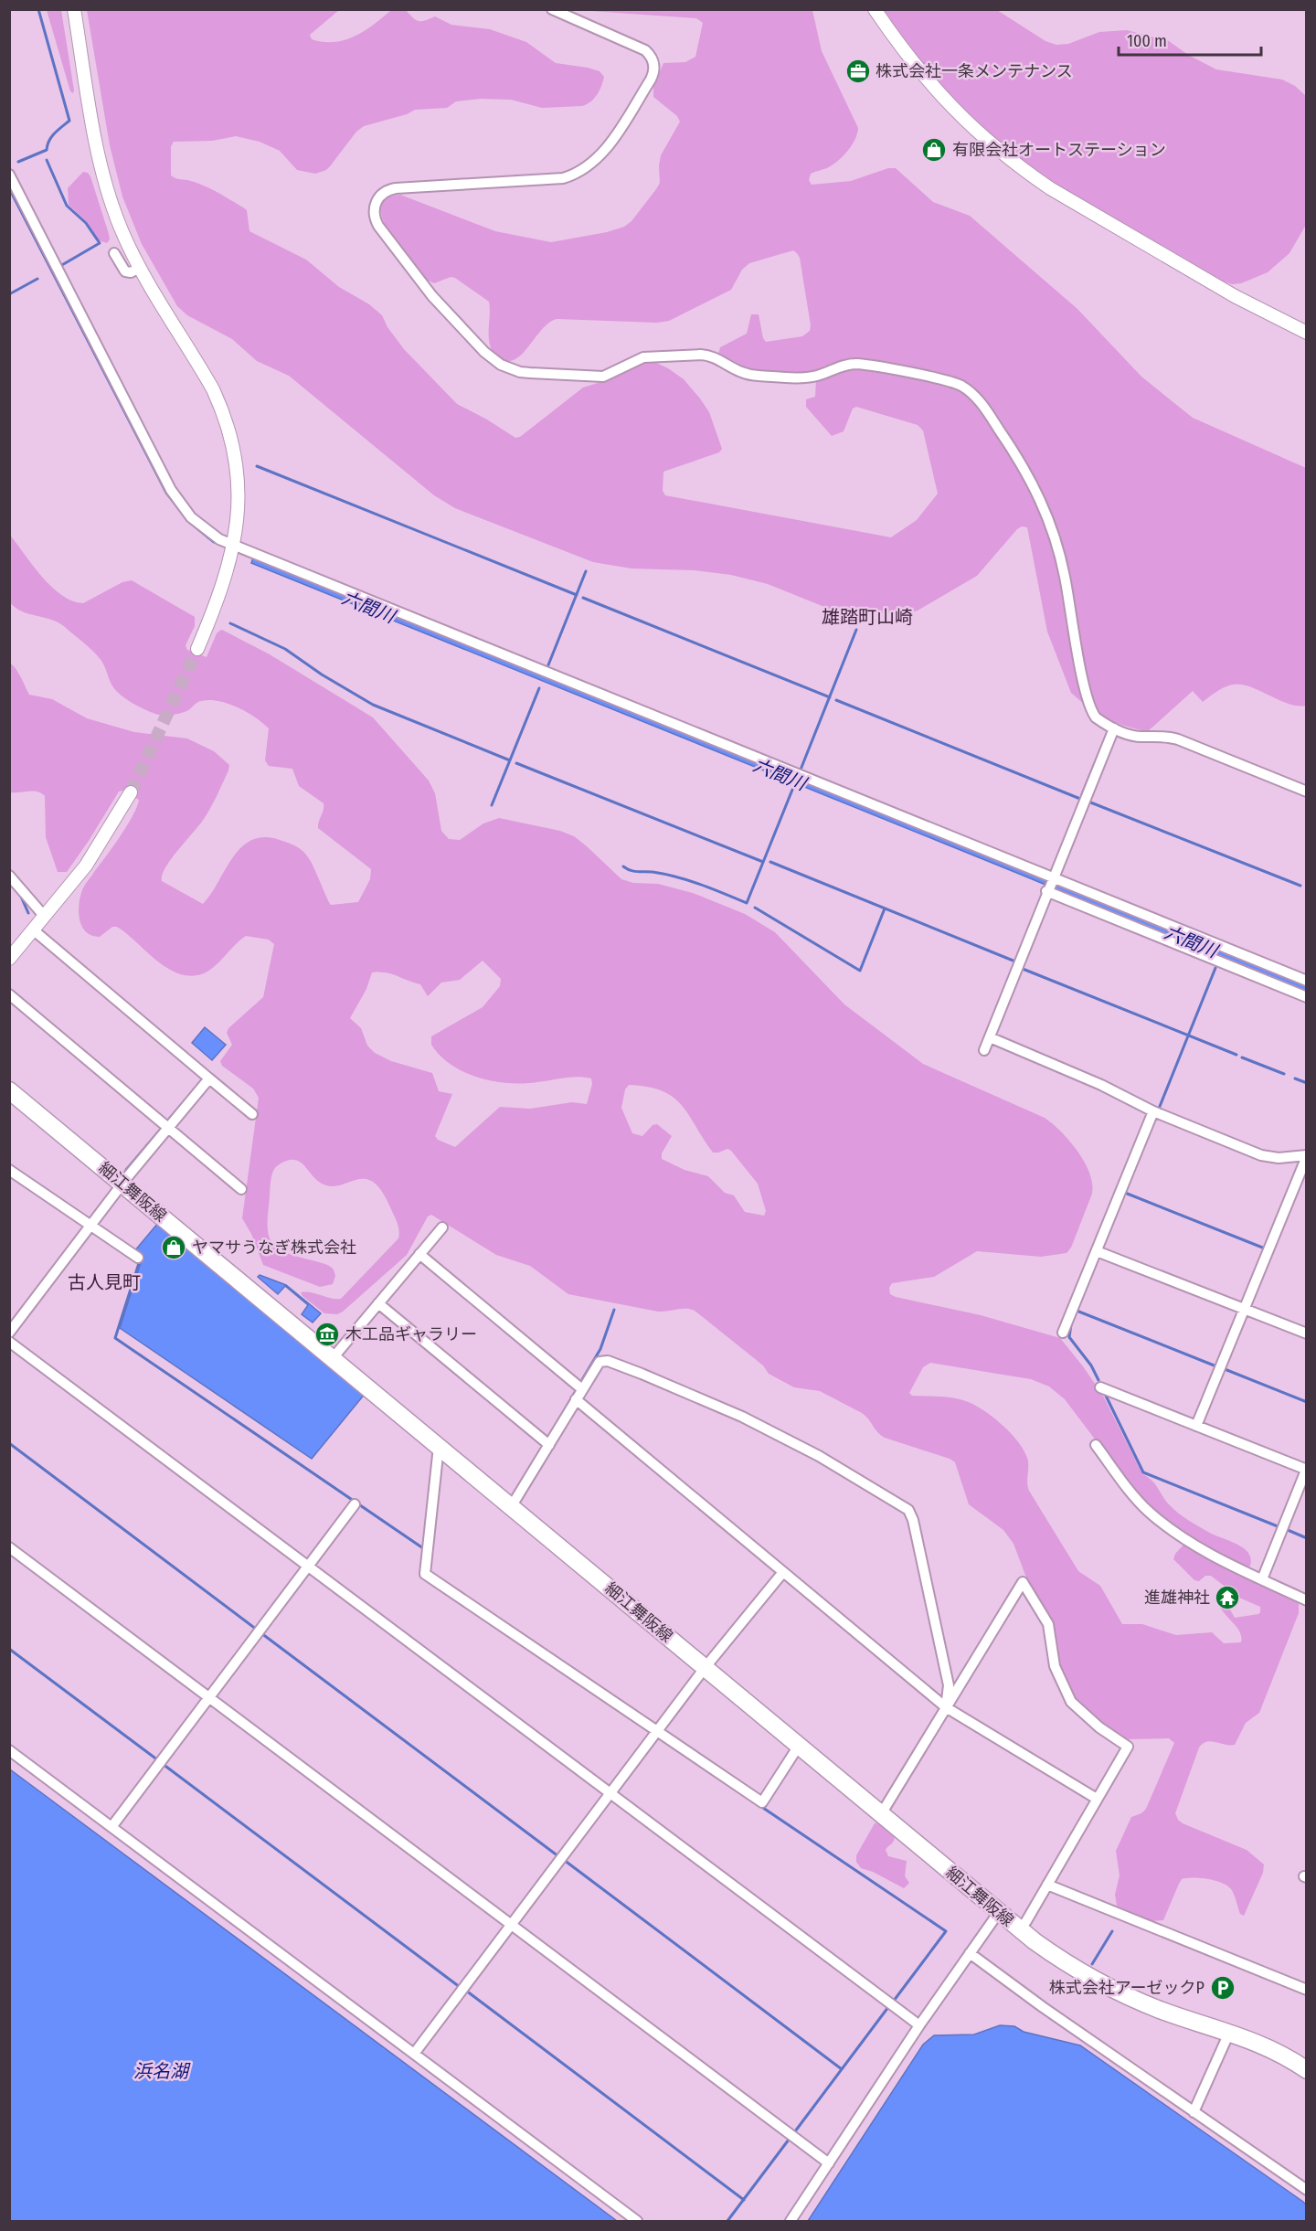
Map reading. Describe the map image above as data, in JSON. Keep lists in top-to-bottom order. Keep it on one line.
{"streets":{"main road":["細江舞阪線"]},"districts":["雄踏町山崎","古人見町"],"water":["六間川","浜名湖"],"places":{"office":["株式会社一条メンテナンス"],"shop":["有限会社オートステーション","ヤマサうなぎ株式会社"],"museum":["木工品ギャラリー"],"temple":["進雄神社"],"parking":["株式会社アーゼックP"]},"scale_bar":"100 m"}
